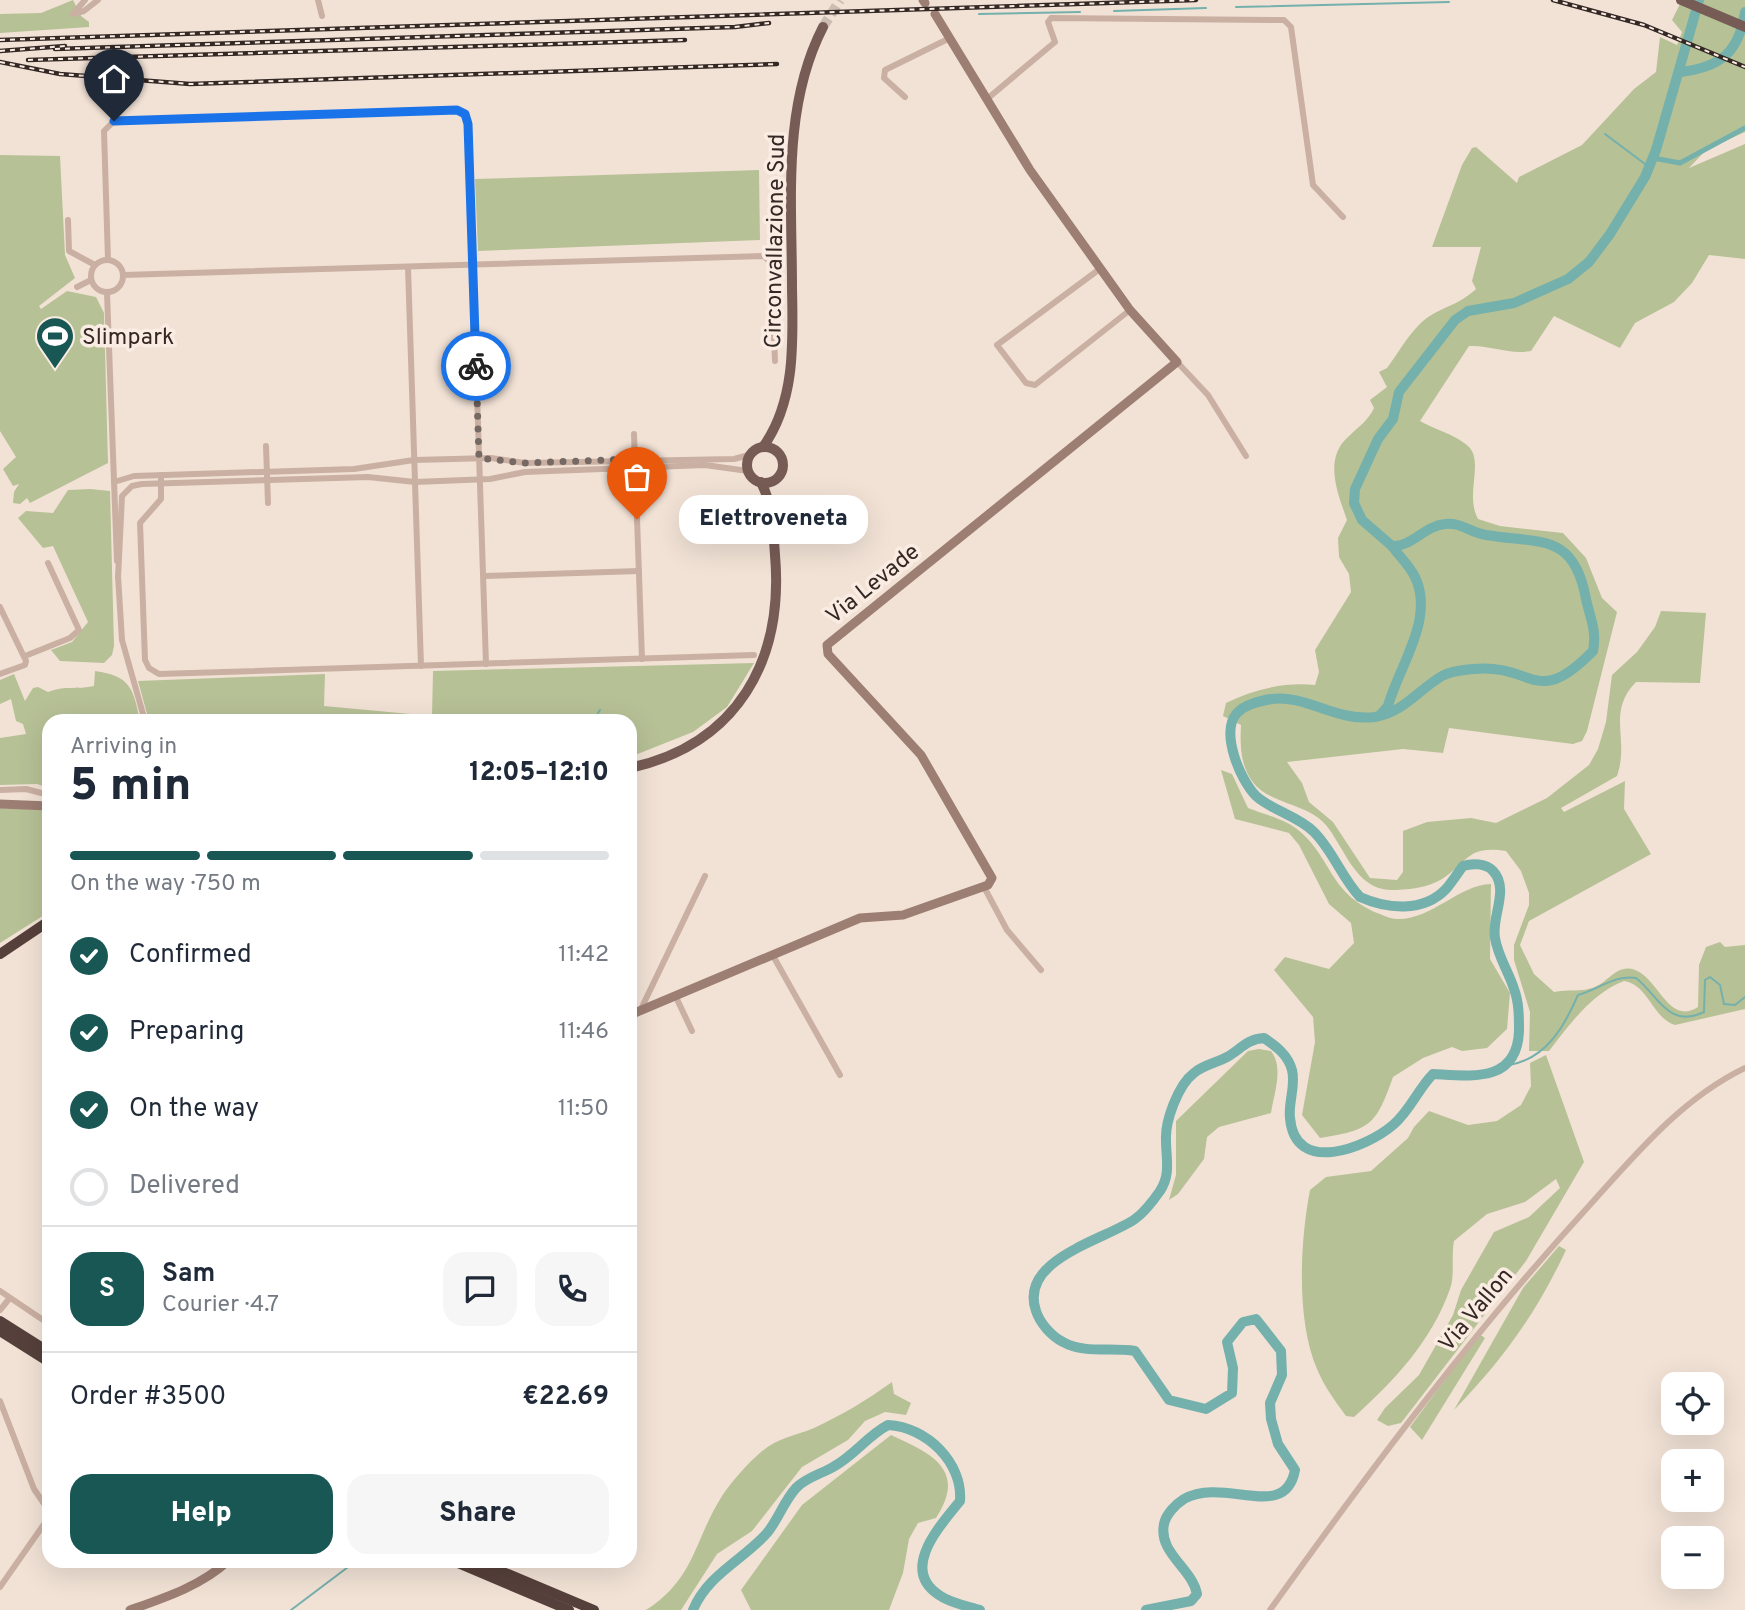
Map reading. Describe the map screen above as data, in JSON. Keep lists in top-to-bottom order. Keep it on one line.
{"streets":{"main road":["Circonvallazione Sud"],"street":["Via Levade","Via Vallon"]},"places":{"sports":["Slimpark"],"other":["Elettroveneta"]},"page":{"bubble":"Elettroveneta","heading":["5 min","Arriving in","12:05–12:10"],"panel":["Sam","Courier · 4.7","Order #3500","€22.69"],"bar":"On the way · 750 m","list":[["Confirmed","11:42"],["Preparing","11:46"],["On the way","11:50"],"Delivered"],"round":"S","map_buttons":["+","−"],"buttons":["Help","Share"]}}
